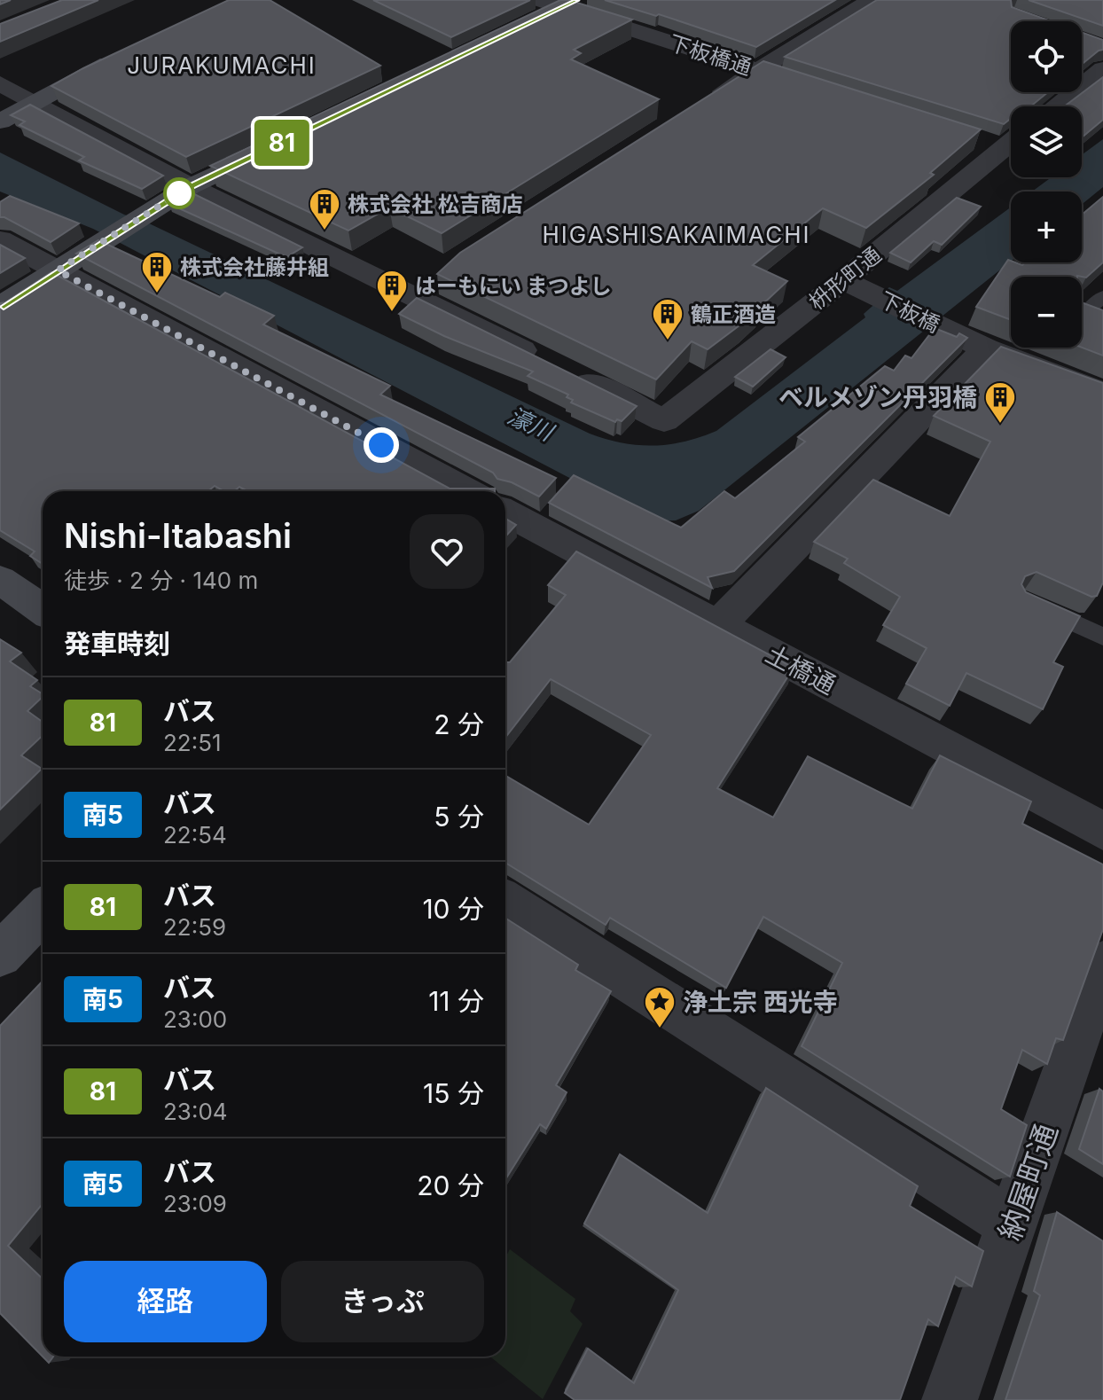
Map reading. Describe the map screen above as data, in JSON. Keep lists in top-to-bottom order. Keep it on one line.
{"streets":{"street":["下板橋通","枡形町通","下板橋","土橋通","納屋町通"]},"crossings":[["枡形町通","下板橋"]],"districts":["JURAKUMACHI","HIGASHISAKAIMACHI"],"water":["濠川"],"places":{"building":["株式会社 松吉商店","株式会社藤井組","はーもにい まつよし","鶴正酒造","ベルメゾン丹羽橋"],"place":["浄土宗 西光寺"]},"lines":["bus line 81"],"page":{"on_map":"81","map_buttons":["+","−"],"heading":[["Nishi-Itabashi","徒歩 · 2 分 · 140 m"],"発車時刻"],"list":[{"mark":"81","name":"バス","note":"22:51","value":"2 分"},{"mark":"南5","name":"バス","note":"22:54","value":"5 分"},{"mark":"81","name":"バス","note":"22:59","value":"10 分"},{"mark":"南5","name":"バス","note":"23:00","value":"11 分"},{"mark":"81","name":"バス","note":"23:04","value":"15 分"},{"mark":"南5","name":"バス","note":"23:09","value":"20 分"}],"buttons":["経路","きっぷ"]}}
